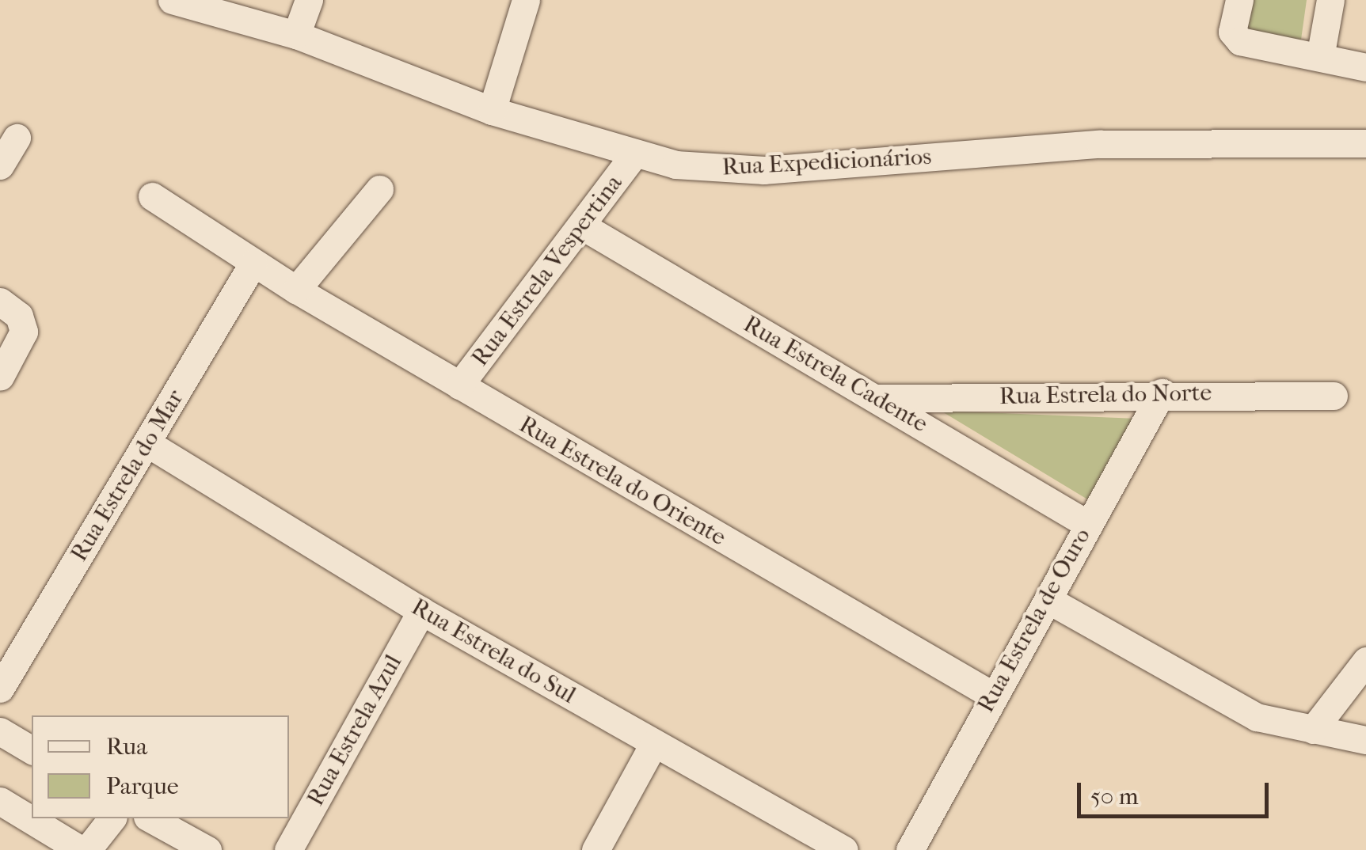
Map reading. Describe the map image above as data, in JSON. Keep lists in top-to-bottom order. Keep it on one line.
{"streets":{"street":["Rua Expedicionários","Rua Estrela Vespertina","Rua Estrela Cadente","Rua Estrela do Norte","Rua Estrela do Mar","Rua Estrela do Oriente","Rua Estrela de Ouro","Rua Estrela do Sul","Rua Estrela Azul"]},"crossings":[["Rua Expedicionários","Rua Estrela Vespertina"],["Rua Estrela Vespertina","Rua Estrela Cadente"],["Rua Estrela Vespertina","Rua Estrela do Oriente"],["Rua Estrela Cadente","Rua Estrela do Norte"],["Rua Estrela Cadente","Rua Estrela de Ouro"],["Rua Estrela do Norte","Rua Estrela de Ouro"],["Rua Estrela do Mar","Rua Estrela do Oriente"],["Rua Estrela do Mar","Rua Estrela do Sul"],["Rua Estrela do Oriente","Rua Estrela de Ouro"],["Rua Estrela do Sul","Rua Estrela Azul"]],"legend":["Rua","Parque"],"scale_bar":"50 m"}
